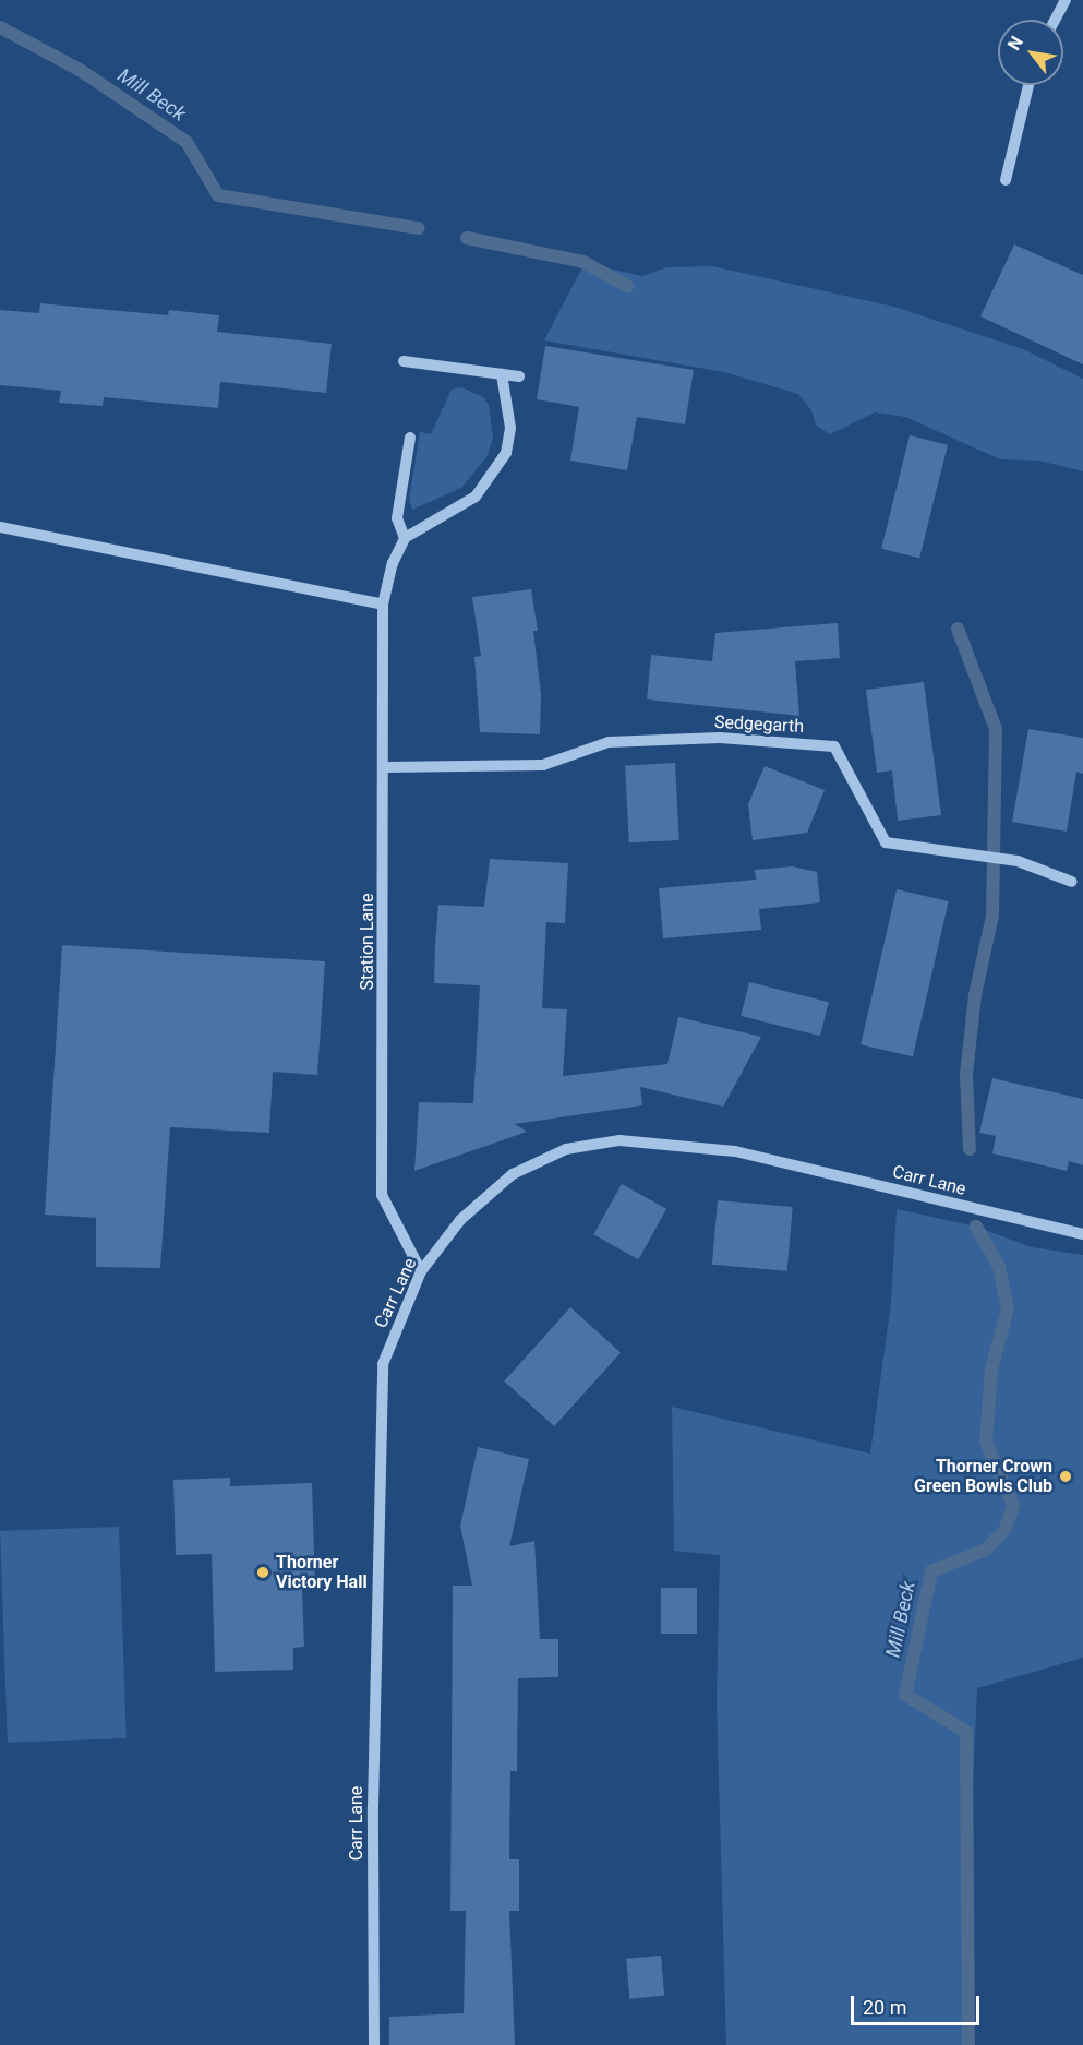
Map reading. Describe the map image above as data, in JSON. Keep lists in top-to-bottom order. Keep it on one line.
{"streets":{"street":["Sedgegarth","Station Lane","Carr Lane"]},"crossings":[["Sedgegarth","Station Lane"],["Station Lane","Carr Lane"]],"water":["Mill Beck"],"places":["Thorner Crown Green Bowls Club","Thorner Victory Hall"],"scale_bar":"20 m","north":"top left"}
